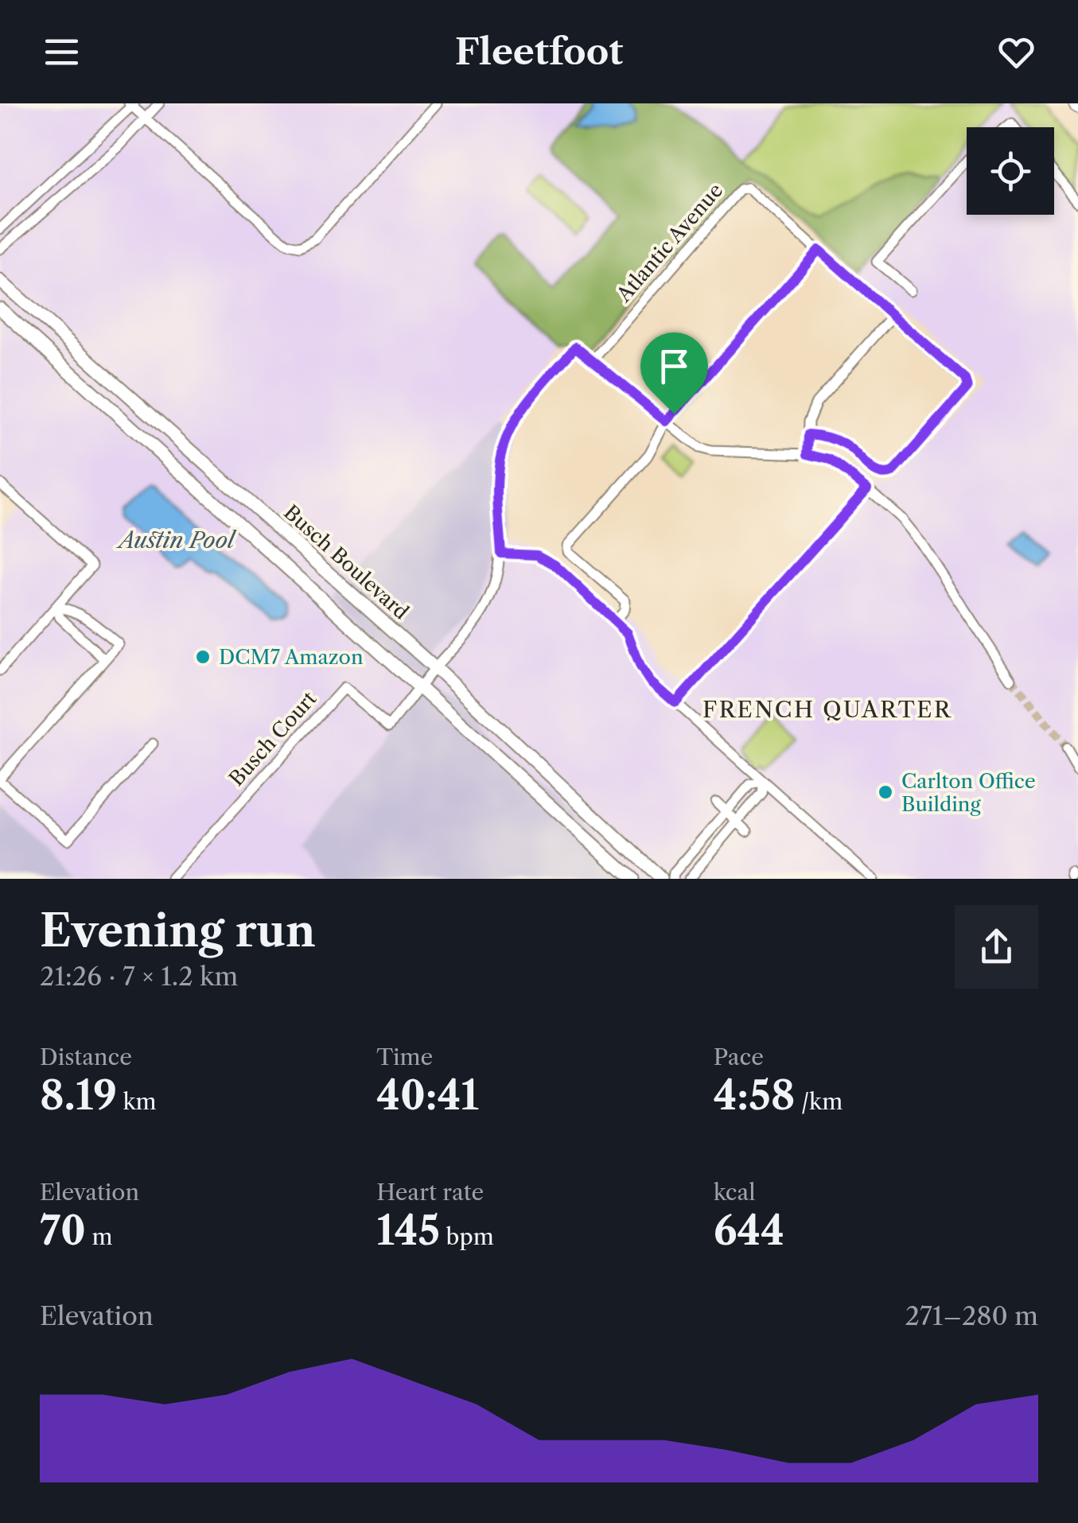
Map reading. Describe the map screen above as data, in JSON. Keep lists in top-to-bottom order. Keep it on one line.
{"streets":{"main road":["Busch Boulevard"],"street":["Atlantic Avenue","Busch Court"]},"crossings":[["Busch Boulevard","Busch Court"]],"districts":["FRENCH QUARTER"],"water":["Austin Pool"],"places":["DCM7 Amazon","Carlton Office Building"],"page":{"header":"Fleetfoot","heading":["Evening run","21:26 · 7 × 1.2 km"],"stats":[["Distance","8.19 km"],["Time","40:41"],["Pace","4:58 /km"],["Elevation","70 m"],["Heart rate","145 bpm"],["kcal","644"]],"chart":["Elevation","271–280 m"]}}
